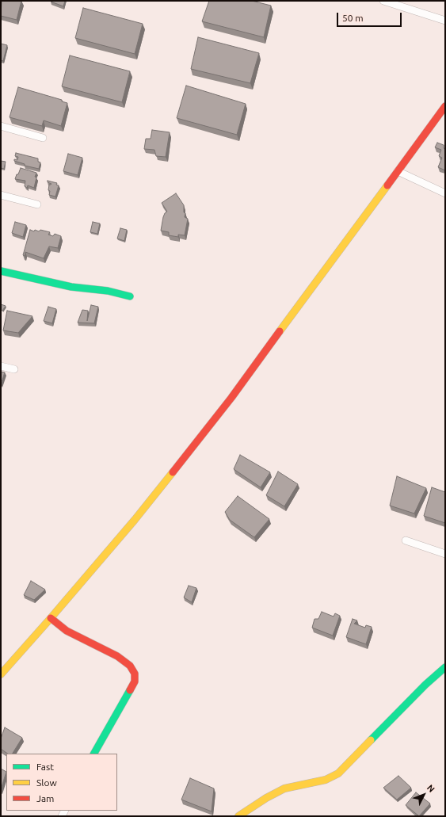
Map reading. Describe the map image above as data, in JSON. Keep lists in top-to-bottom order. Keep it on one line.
{"legend":["Fast","Slow","Jam"],"scale_bar":"50 m","north":"top right"}
